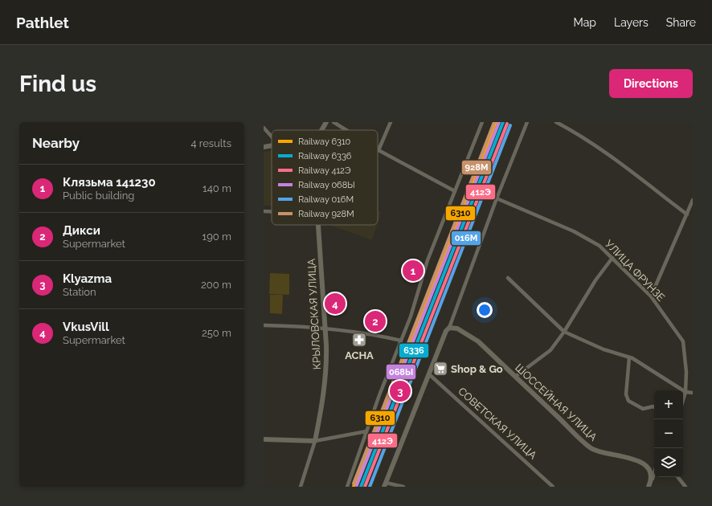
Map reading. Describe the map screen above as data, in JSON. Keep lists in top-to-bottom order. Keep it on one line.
{"streets":{"main road":["КРЫЛОВСКАЯ УЛИЦА","ШОССЕЙНАЯ УЛИЦА"],"street":["УЛИЦА ФРУНЗЕ","СОВЕТСКАЯ УЛИЦА"]},"places":{"pharmacy":["АСНА"],"supermarket":["Shop & Go"]},"lines":["rail line 6310","rail line 6336","rail line 068Ы","rail line 928М","rail line 412Э","rail line 016М"],"legend":["Railway 6310","Railway 6336","Railway 412Э","Railway 068Ы","Railway 016М","Railway 928М"],"page":{"header":"Pathlet","nav":["Map","Layers","Share"],"buttons":"Directions","title":"Find us","heading":["Nearby","4 results"],"list":[{"mark":"1","name":"Клязьма 141230","note":"Public building","value":"140 m"},{"mark":"2","name":"Дикси","note":"Supermarket","value":"190 m"},{"mark":"3","name":"Klyazma","note":"Station","value":"200 m"},{"mark":"4","name":"VkusVill","note":"Supermarket","value":"250 m"}],"pins":["1","4","2","3"],"map_buttons":["+","−"]}}
